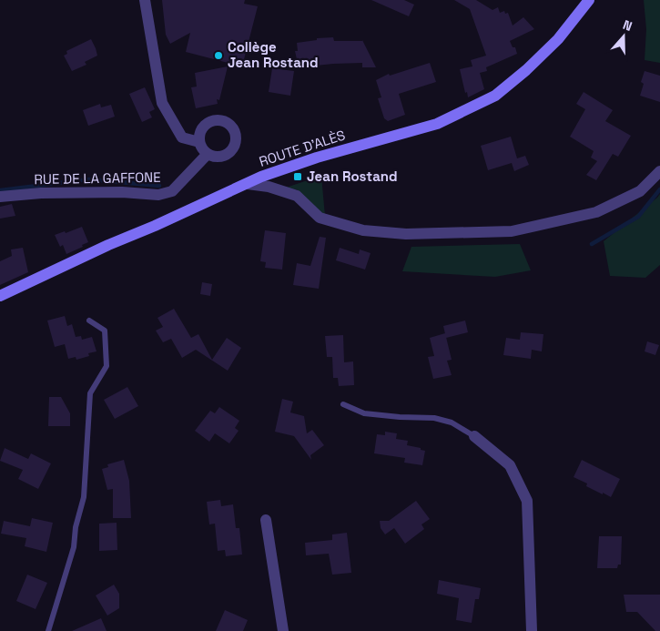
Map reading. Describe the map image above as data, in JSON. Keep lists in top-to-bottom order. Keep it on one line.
{"streets":{"main road":["ROUTE D'ALÈS"],"street":["RUE DE LA GAFFONE"]},"places":{"other":["Collège Jean Rostand"],"transit":["Jean Rostand"]},"north":"top"}
